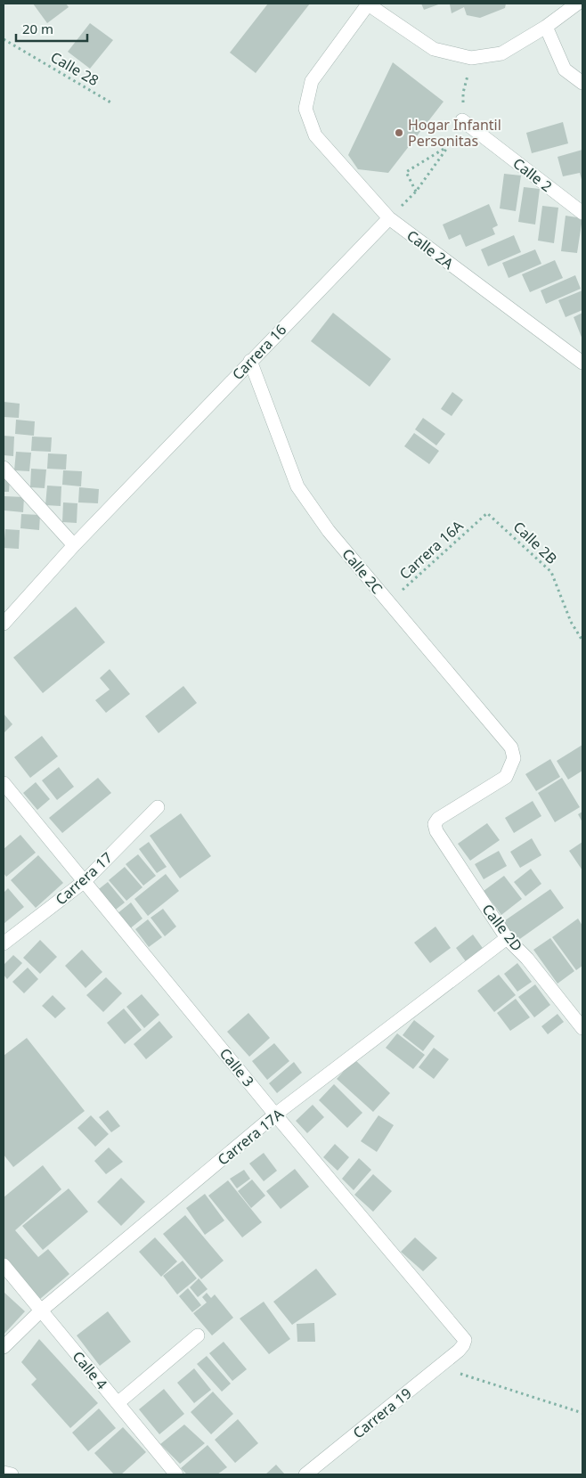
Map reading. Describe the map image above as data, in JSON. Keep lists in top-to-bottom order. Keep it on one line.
{"streets":{"street":["Calle 2","Calle 2A","Carrera 16","Calle 2C","Carrera 17","Calle 2D","Calle 3","Carrera 17A","Calle 4","Carrera 19"],"path":["Calle 28","Calle 2B","Carrera 16A"]},"crossings":[["Calle 2A","Carrera 16"],["Carrera 16","Calle 2C"],["Calle 2B","Carrera 16A"],["Carrera 16A","Calle 2C"],["Calle 2C","Calle 2D"],["Carrera 17","Calle 3"],["Calle 2D","Carrera 17A"],["Calle 3","Carrera 17A"],["Calle 3","Carrera 19"],["Carrera 17A","Calle 4"]],"places":["Hogar Infantil Personitas"],"scale_bar":"20 m"}
